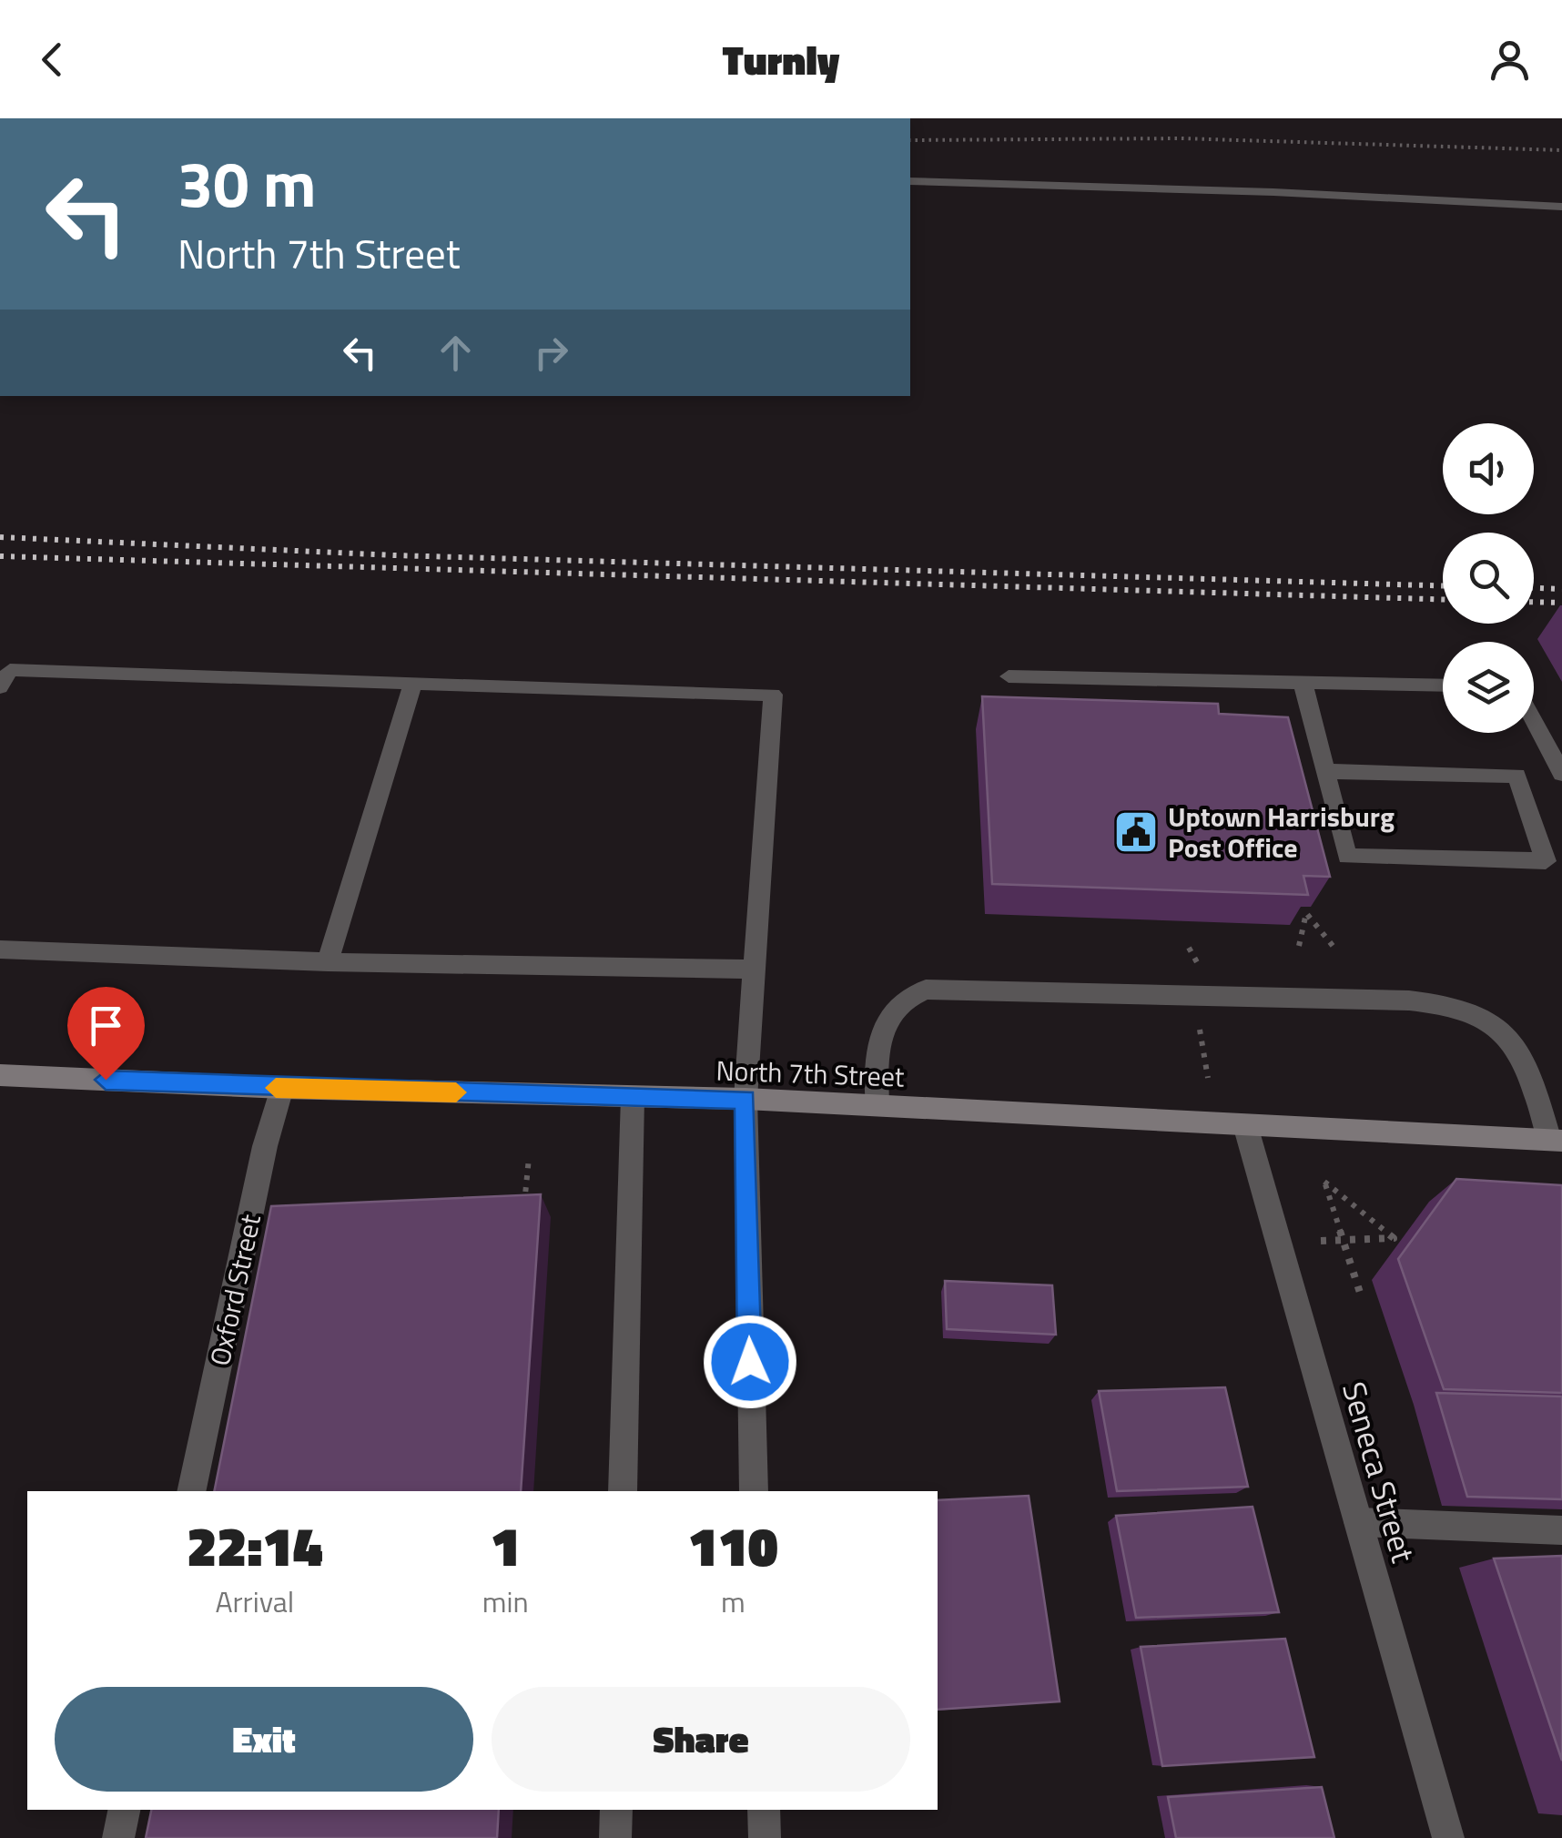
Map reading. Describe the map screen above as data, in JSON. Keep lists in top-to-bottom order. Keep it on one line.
{"streets":{"main road":["North 7th Street"],"street":["Oxford Street","Seneca Street"]},"crossings":[["North 7th Street","Oxford Street"],["North 7th Street","Seneca Street"]],"places":{"public building":["Uptown Harrisburg Post Office"]},"page":{"header":"Turnly","turn":["30 m","North 7th Street"],"eta":["22:14","Arrival","1","min","110","m"],"buttons":["Exit","Share"]}}
